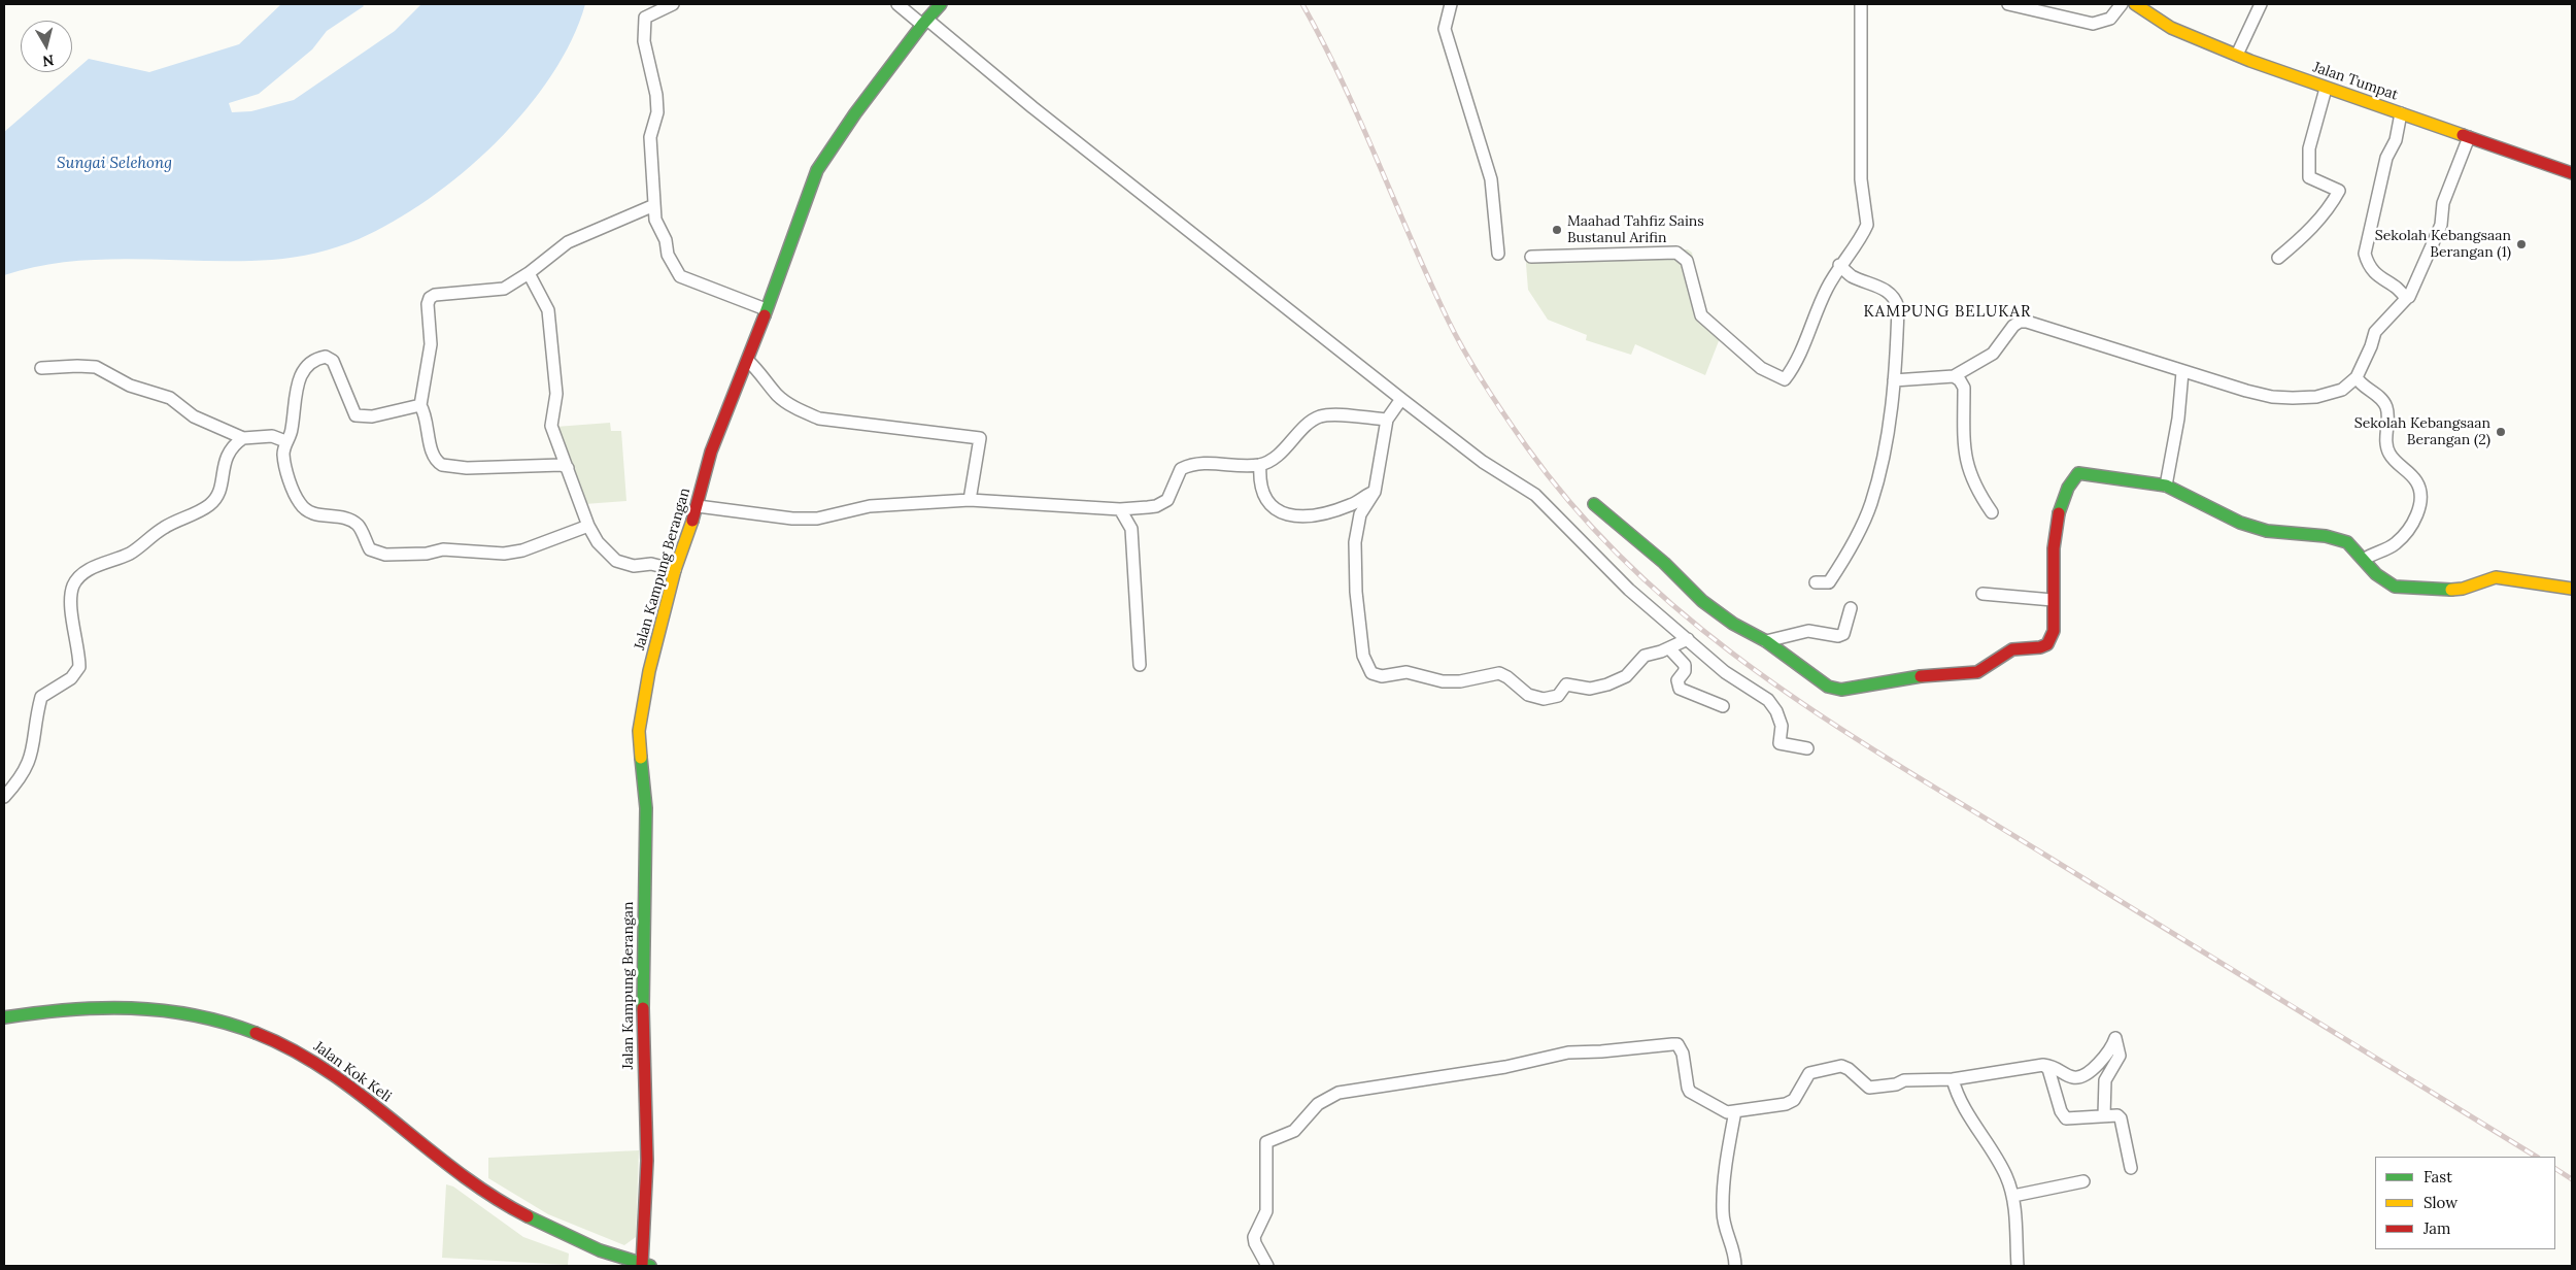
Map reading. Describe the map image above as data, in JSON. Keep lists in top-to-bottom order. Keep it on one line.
{"streets":{"street":["Jalan Tumpat","Jalan Kampung Berangan","Jalan Kok Keli"]},"crossings":[["Jalan Kampung Berangan","Jalan Kok Keli"]],"districts":["KAMPUNG BELUKAR"],"water":["Sungai Selehong"],"places":["Maahad Tahfiz Sains Bustanul Arifin","Sekolah Kebangsaan Berangan (1)","Sekolah Kebangsaan Berangan (2)"],"legend":["Fast","Slow","Jam"],"north":"bottom"}
